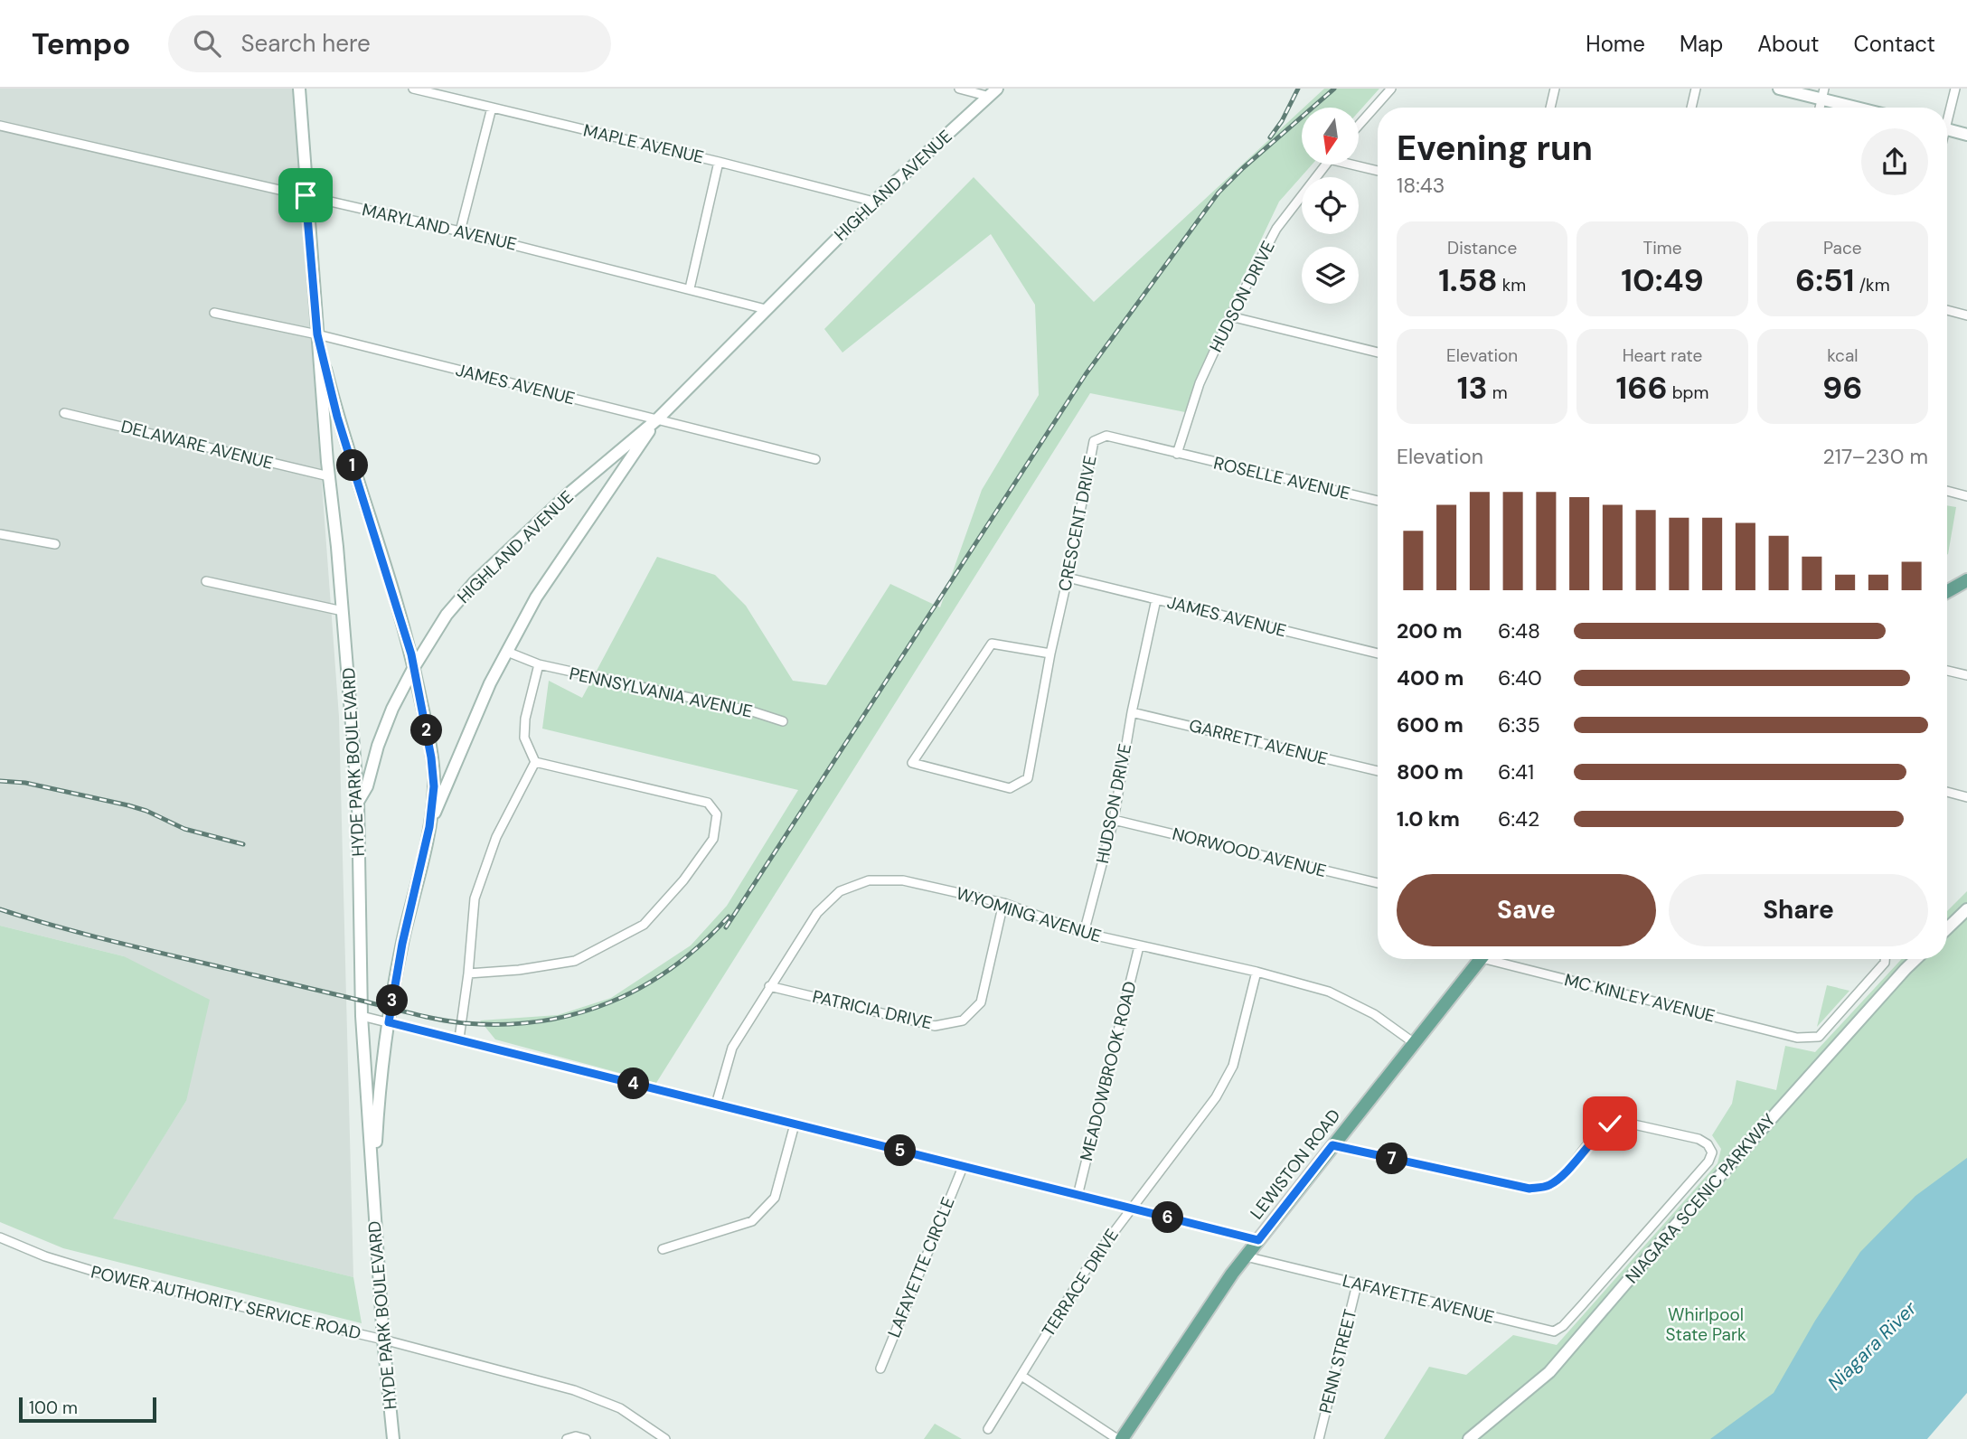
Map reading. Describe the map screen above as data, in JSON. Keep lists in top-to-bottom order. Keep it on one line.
{"streets":{"main road":["HIGHLAND AVENUE","HYDE PARK BOULEVARD","LEWISTON ROAD","NIAGARA SCENIC PARKWAY"],"street":["MAPLE AVENUE","MARYLAND AVENUE","HUDSON DRIVE","JAMES AVENUE","DELAWARE AVENUE","ROSELLE AVENUE","CRESCENT DRIVE","PENNSYLVANIA AVENUE","GARRETT AVENUE","NORWOOD AVENUE","WYOMING AVENUE","MC KINLEY AVENUE","PATRICIA DRIVE","MEADOWBROOK ROAD","LAFAYETTE CIRCLE","TERRACE DRIVE","LAFAYETTE AVENUE","POWER AUTHORITY SERVICE ROAD","PENN STREET"]},"crossings":[["MAPLE AVENUE","HIGHLAND AVENUE"],["HIGHLAND AVENUE","MARYLAND AVENUE"],["HIGHLAND AVENUE","JAMES AVENUE"],["HIGHLAND AVENUE","PENNSYLVANIA AVENUE"],["HIGHLAND AVENUE","HYDE PARK BOULEVARD"],["MARYLAND AVENUE","HYDE PARK BOULEVARD"],["HUDSON DRIVE","JAMES AVENUE"],["HUDSON DRIVE","ROSELLE AVENUE"],["HUDSON DRIVE","CRESCENT DRIVE"],["HUDSON DRIVE","GARRETT AVENUE"],["HUDSON DRIVE","NORWOOD AVENUE"],["HUDSON DRIVE","WYOMING AVENUE"],["JAMES AVENUE","CRESCENT DRIVE"],["JAMES AVENUE","HYDE PARK BOULEVARD"],["DELAWARE AVENUE","HYDE PARK BOULEVARD"],["ROSELLE AVENUE","CRESCENT DRIVE"],["HYDE PARK BOULEVARD","POWER AUTHORITY SERVICE ROAD"],["WYOMING AVENUE","PATRICIA DRIVE"],["WYOMING AVENUE","MEADOWBROOK ROAD"],["WYOMING AVENUE","LEWISTON ROAD"],["WYOMING AVENUE","TERRACE DRIVE"],["LEWISTON ROAD","LAFAYETTE AVENUE"],["LAFAYETTE AVENUE","PENN STREET"]],"water":["Niagara River"],"parks":["Whirlpool State Park"],"scale_bar":"100 m","north":"bottom","page":{"header":"Tempo","search":"Search here","nav":["Home","Map","About","Contact"],"heading":["Evening run","18:43"],"stats":[["Distance","1.58 km"],["Time","10:49"],["Pace","6:51 /km"],["Elevation","13 m"],["Heart rate","166 bpm"],["kcal","96"]],"chart":["Elevation","217–230 m"],"pins":["1","2","3","4","5","7","6"],"list":[{"name":"200 m","note":"6:48"},{"name":"400 m","note":"6:40"},{"name":"600 m","note":"6:35"},{"name":"800 m","note":"6:41"},{"name":"1.0 km","note":"6:42"}],"buttons":["Save","Share"],"scale":"100 m"}}
